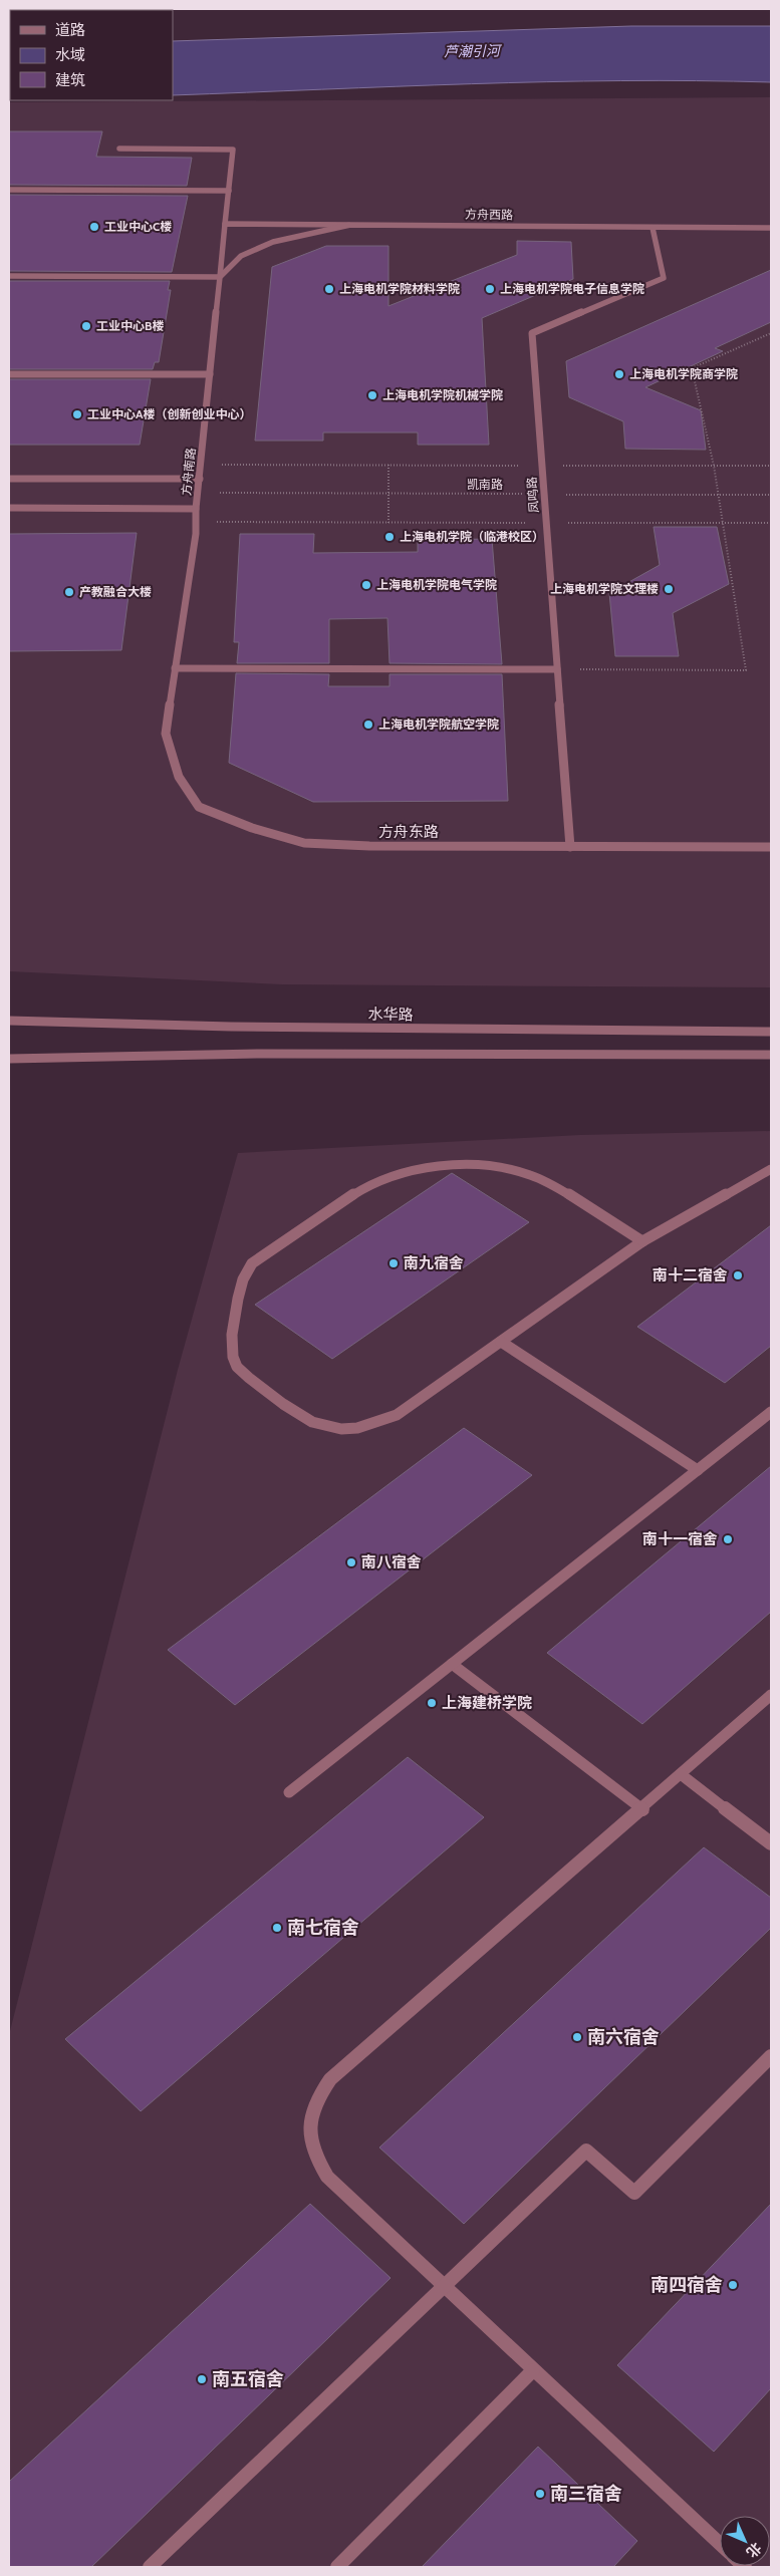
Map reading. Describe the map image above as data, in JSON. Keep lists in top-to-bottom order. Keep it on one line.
{"streets":{"street":["方舟西路","方舟南路","凤鸣路","方舟东路","水华路"],"path":["凯南路"]},"crossings":[["方舟西路","方舟南路"],["方舟西路","凤鸣路"],["方舟南路","凯南路"],["方舟南路","方舟东路"],["凯南路","凤鸣路"],["凤鸣路","方舟东路"]],"water":["芦潮引河"],"places":["工业中心C楼","上海电机学院材料学院","上海电机学院电子信息学院","工业中心B楼","上海电机学院商学院","上海电机学院机械学院","工业中心A楼（创新创业中心）","上海电机学院（临港校区）","上海电机学院电气学院","上海电机学院文理楼","产教融合大楼","上海电机学院航空学院","南九宿舍","南十二宿舍","南十一宿舍","南八宿舍","上海建桥学院","南七宿舍","南六宿舍","南四宿舍","南五宿舍","南三宿舍"],"legend":["道路","水域","建筑"],"north":"bottom right"}
